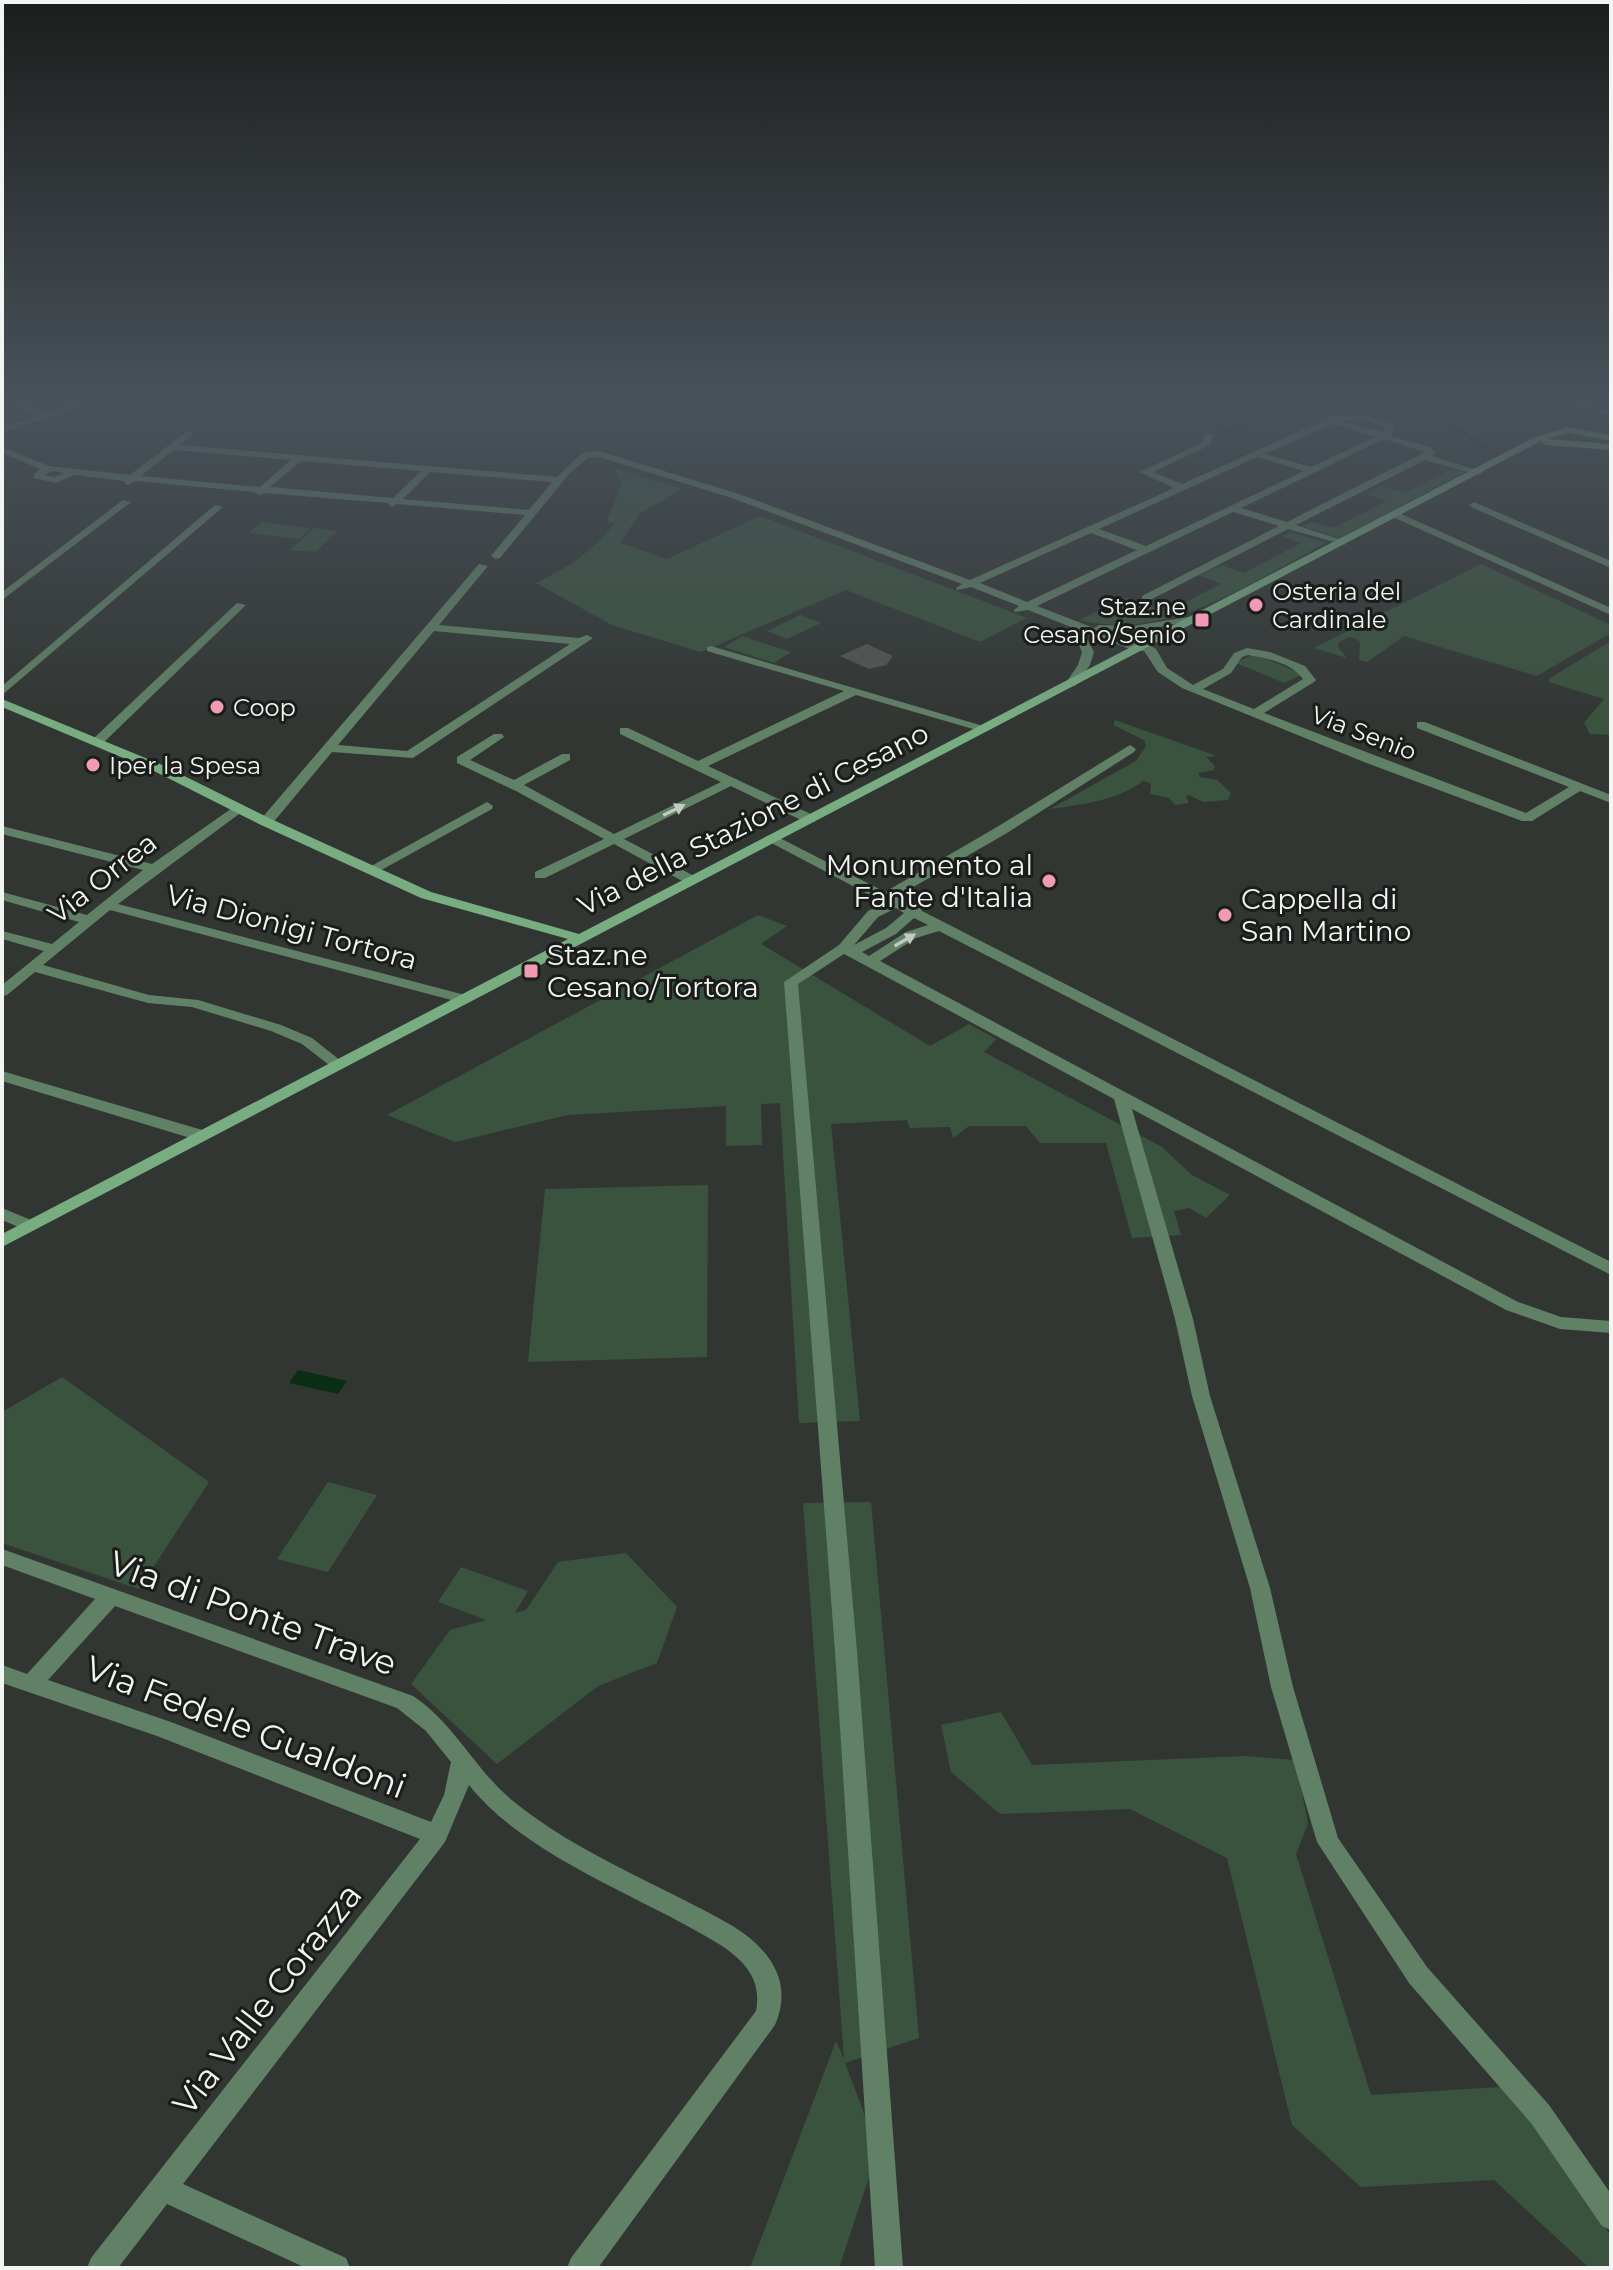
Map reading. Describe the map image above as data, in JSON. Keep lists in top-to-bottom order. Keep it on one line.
{"streets":{"street":["Via Senio","Via della Stazione di Cesano","Via Orrea","Via Dionigi Tortora","Via di Ponte Trave","Via Fedele Gualdoni","Via Valle Corazza"]},"crossings":[["Via Senio","Via della Stazione di Cesano"],["Via della Stazione di Cesano","Via Dionigi Tortora"],["Via Orrea","Via Dionigi Tortora"],["Via di Ponte Trave","Via Fedele Gualdoni"],["Via di Ponte Trave","Via Valle Corazza"],["Via Fedele Gualdoni","Via Valle Corazza"]],"places":{"other":["Osteria del Cardinale","Coop","Iper la Spesa","Monumento al Fante d'Italia","Cappella di San Martino"],"transit":["Staz.ne Cesano/Senio","Staz.ne Cesano/Tortora"]}}
